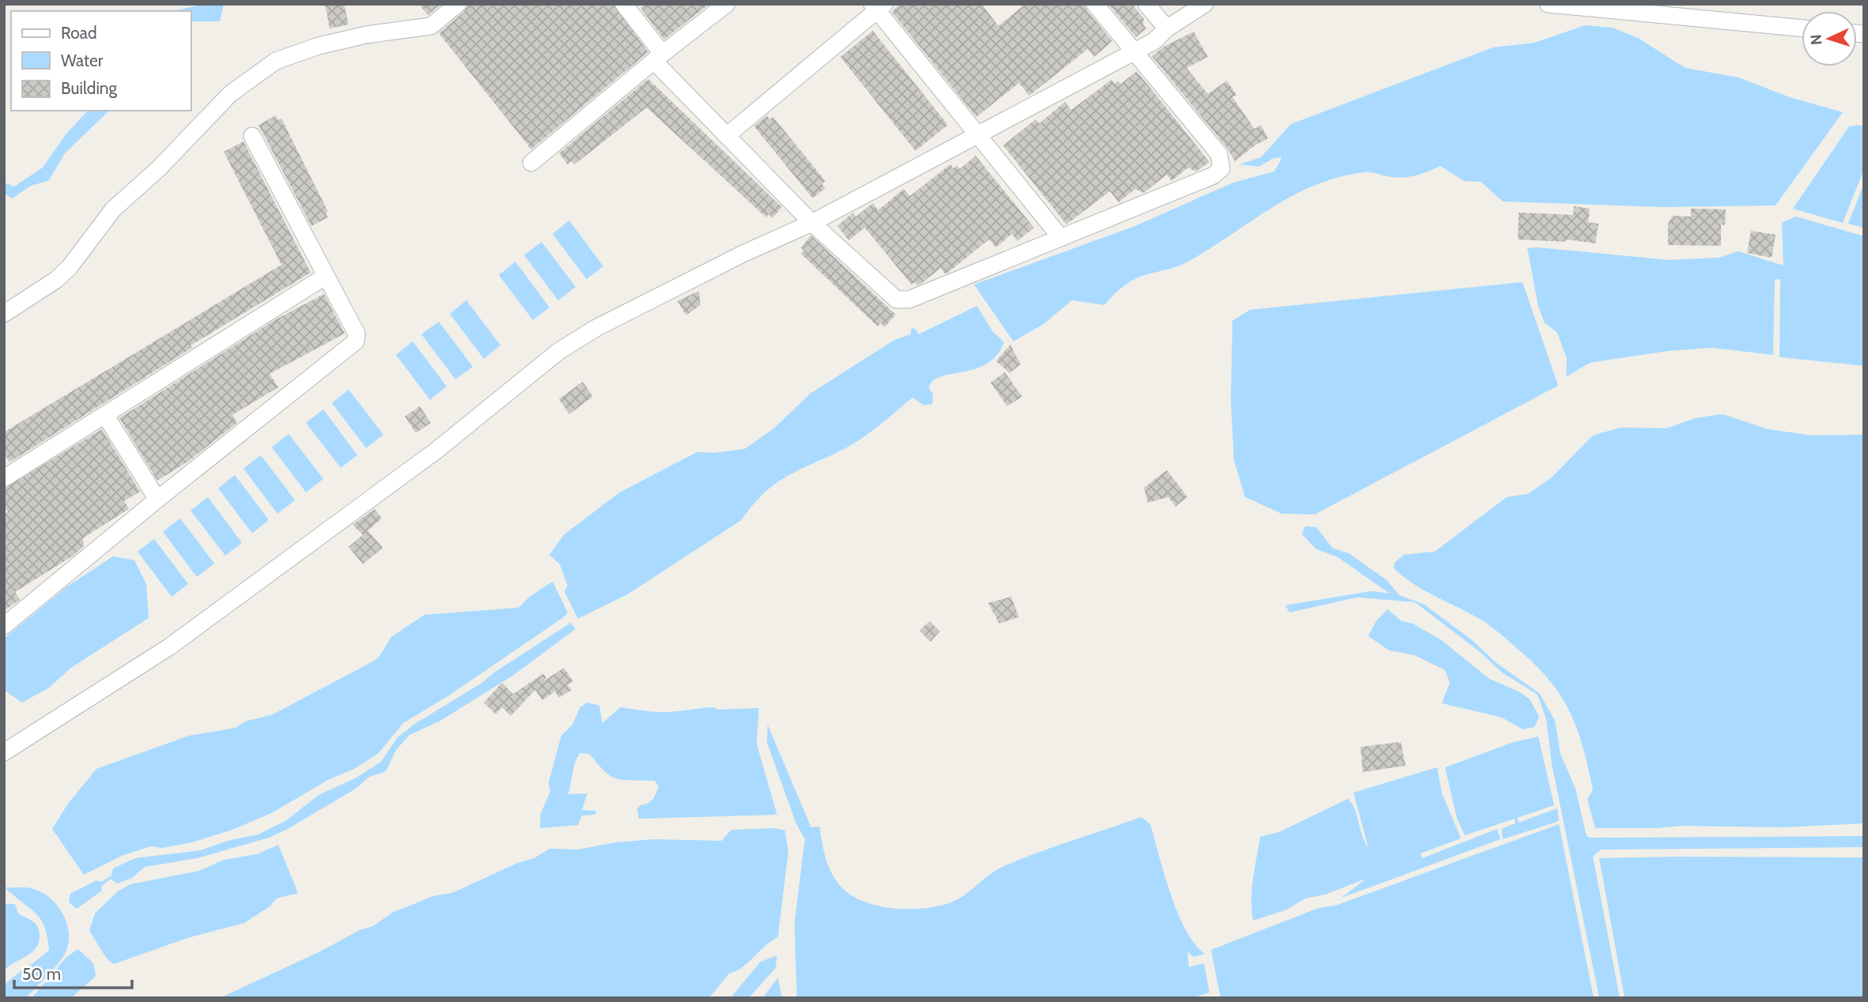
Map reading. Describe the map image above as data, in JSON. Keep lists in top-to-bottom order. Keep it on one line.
{"legend":["Road","Water","Building"],"scale_bar":"50 m","north":"left"}
